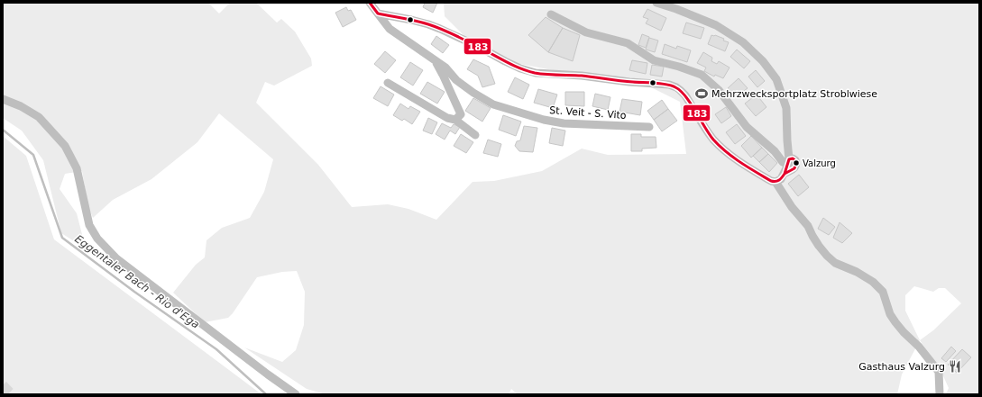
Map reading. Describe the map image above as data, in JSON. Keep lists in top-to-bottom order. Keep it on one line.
{"streets":{"street":["St. Veit - S. Vito"]},"water":["Eggentaler Bach - Rio d'Ega"],"places":{"sports":["Mehrzwecksportplatz Stroblwiese"],"other":["Valzurg"],"restaurant":["Gasthaus Valzurg"]},"lines":["transit line 183"]}
